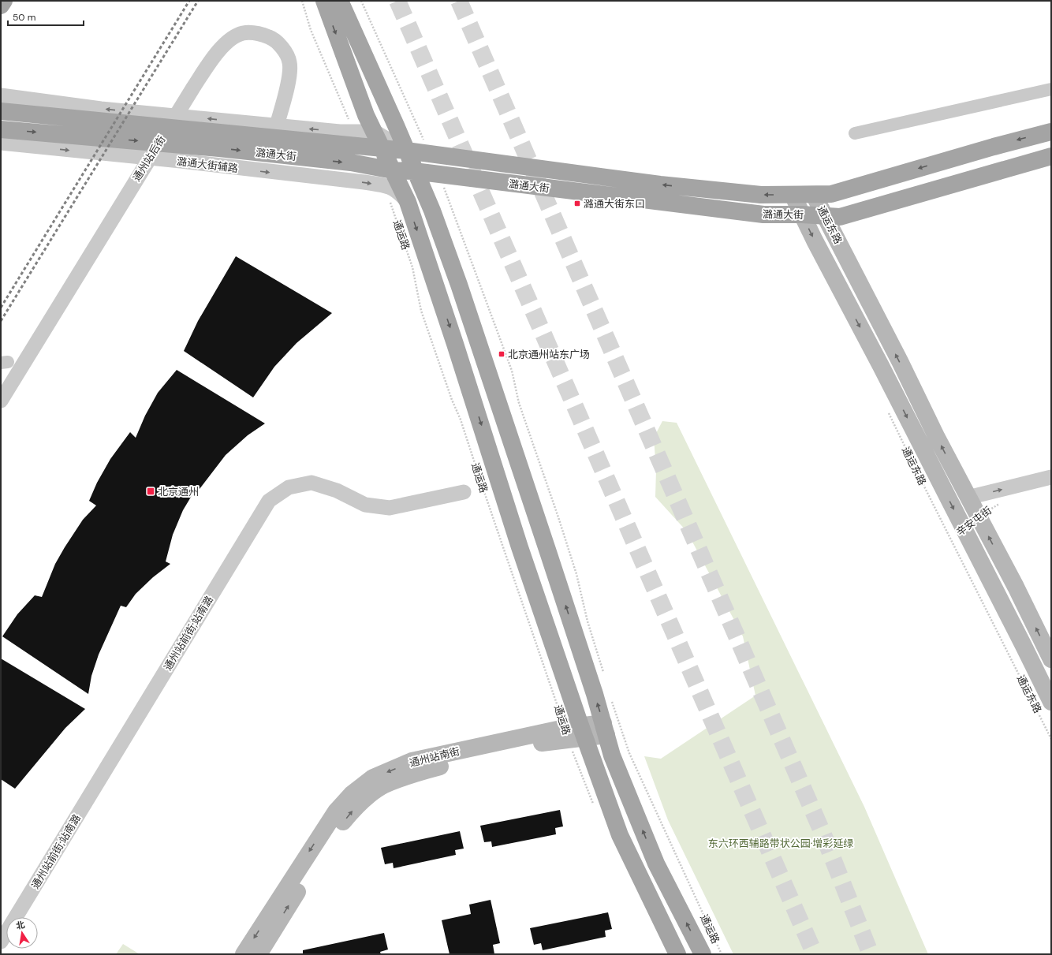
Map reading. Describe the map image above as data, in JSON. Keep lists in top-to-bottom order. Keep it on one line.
{"streets":{"main road":["潞通大街","通运东路","通运路","通州站南街"],"street":["通州站后街","潞通大街辅路","辛安屯街","通州站前街;站南潞"]},"crossings":[["潞通大街","通运东路"],["潞通大街","通运路"],["潞通大街辅路","通运路"],["通运东路","辛安屯街"],["通运路","通州站南街"]],"one_way":["辛安屯街"],"parks":["东六环西辅路带状公园·增彩延绿"],"places":{"transit":["潞通大街东口","北京通州站东广场","北京通州"]},"scale_bar":"50 m","north":"top"}
